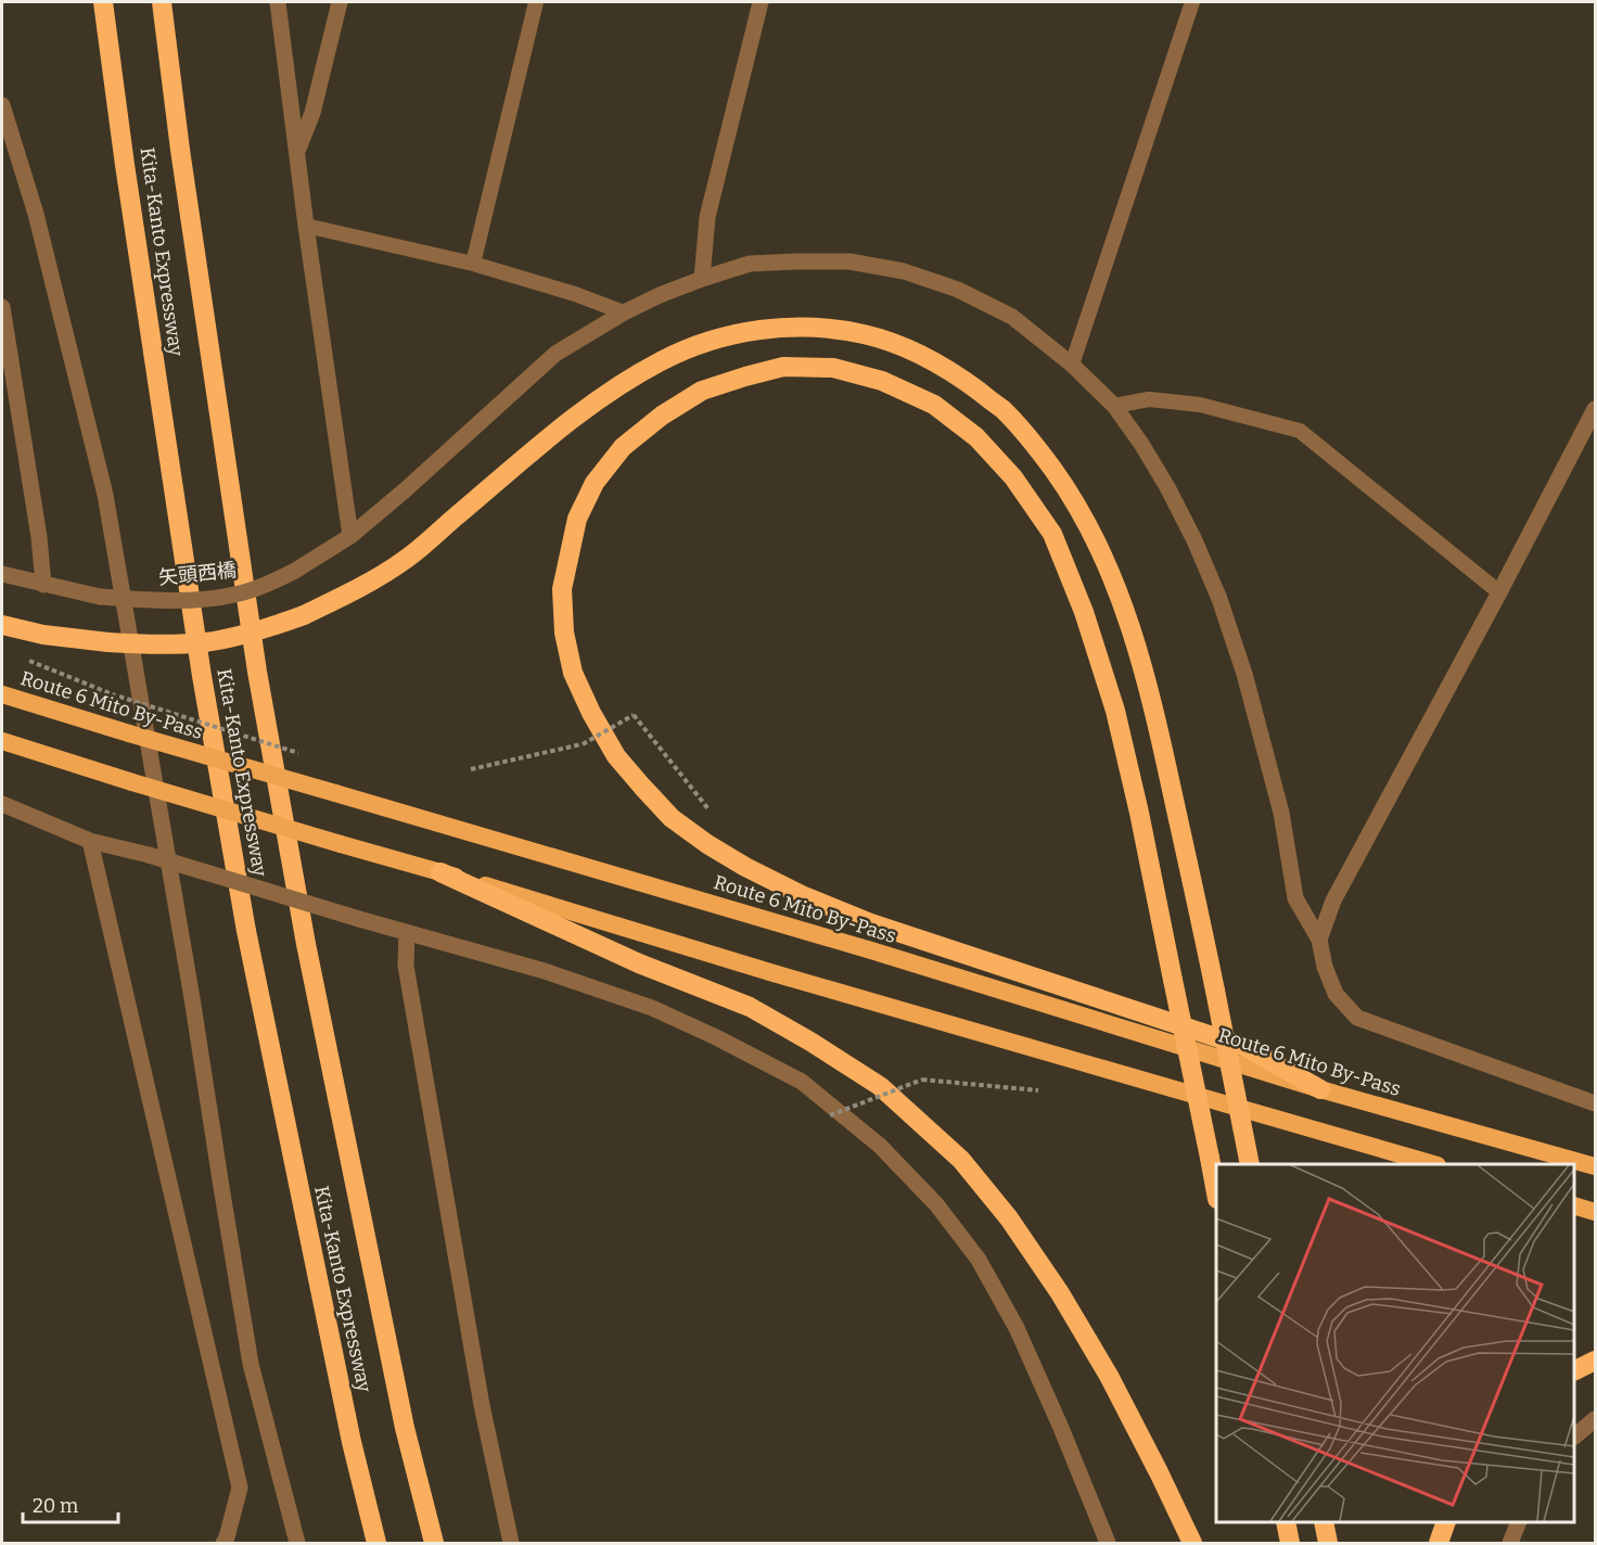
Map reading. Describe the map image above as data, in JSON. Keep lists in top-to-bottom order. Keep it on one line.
{"streets":{"highway":["Kita-Kanto Expressway","Route 6 Mito By-Pass"],"street":["矢頭西橋"]},"scale_bar":"20 m"}
